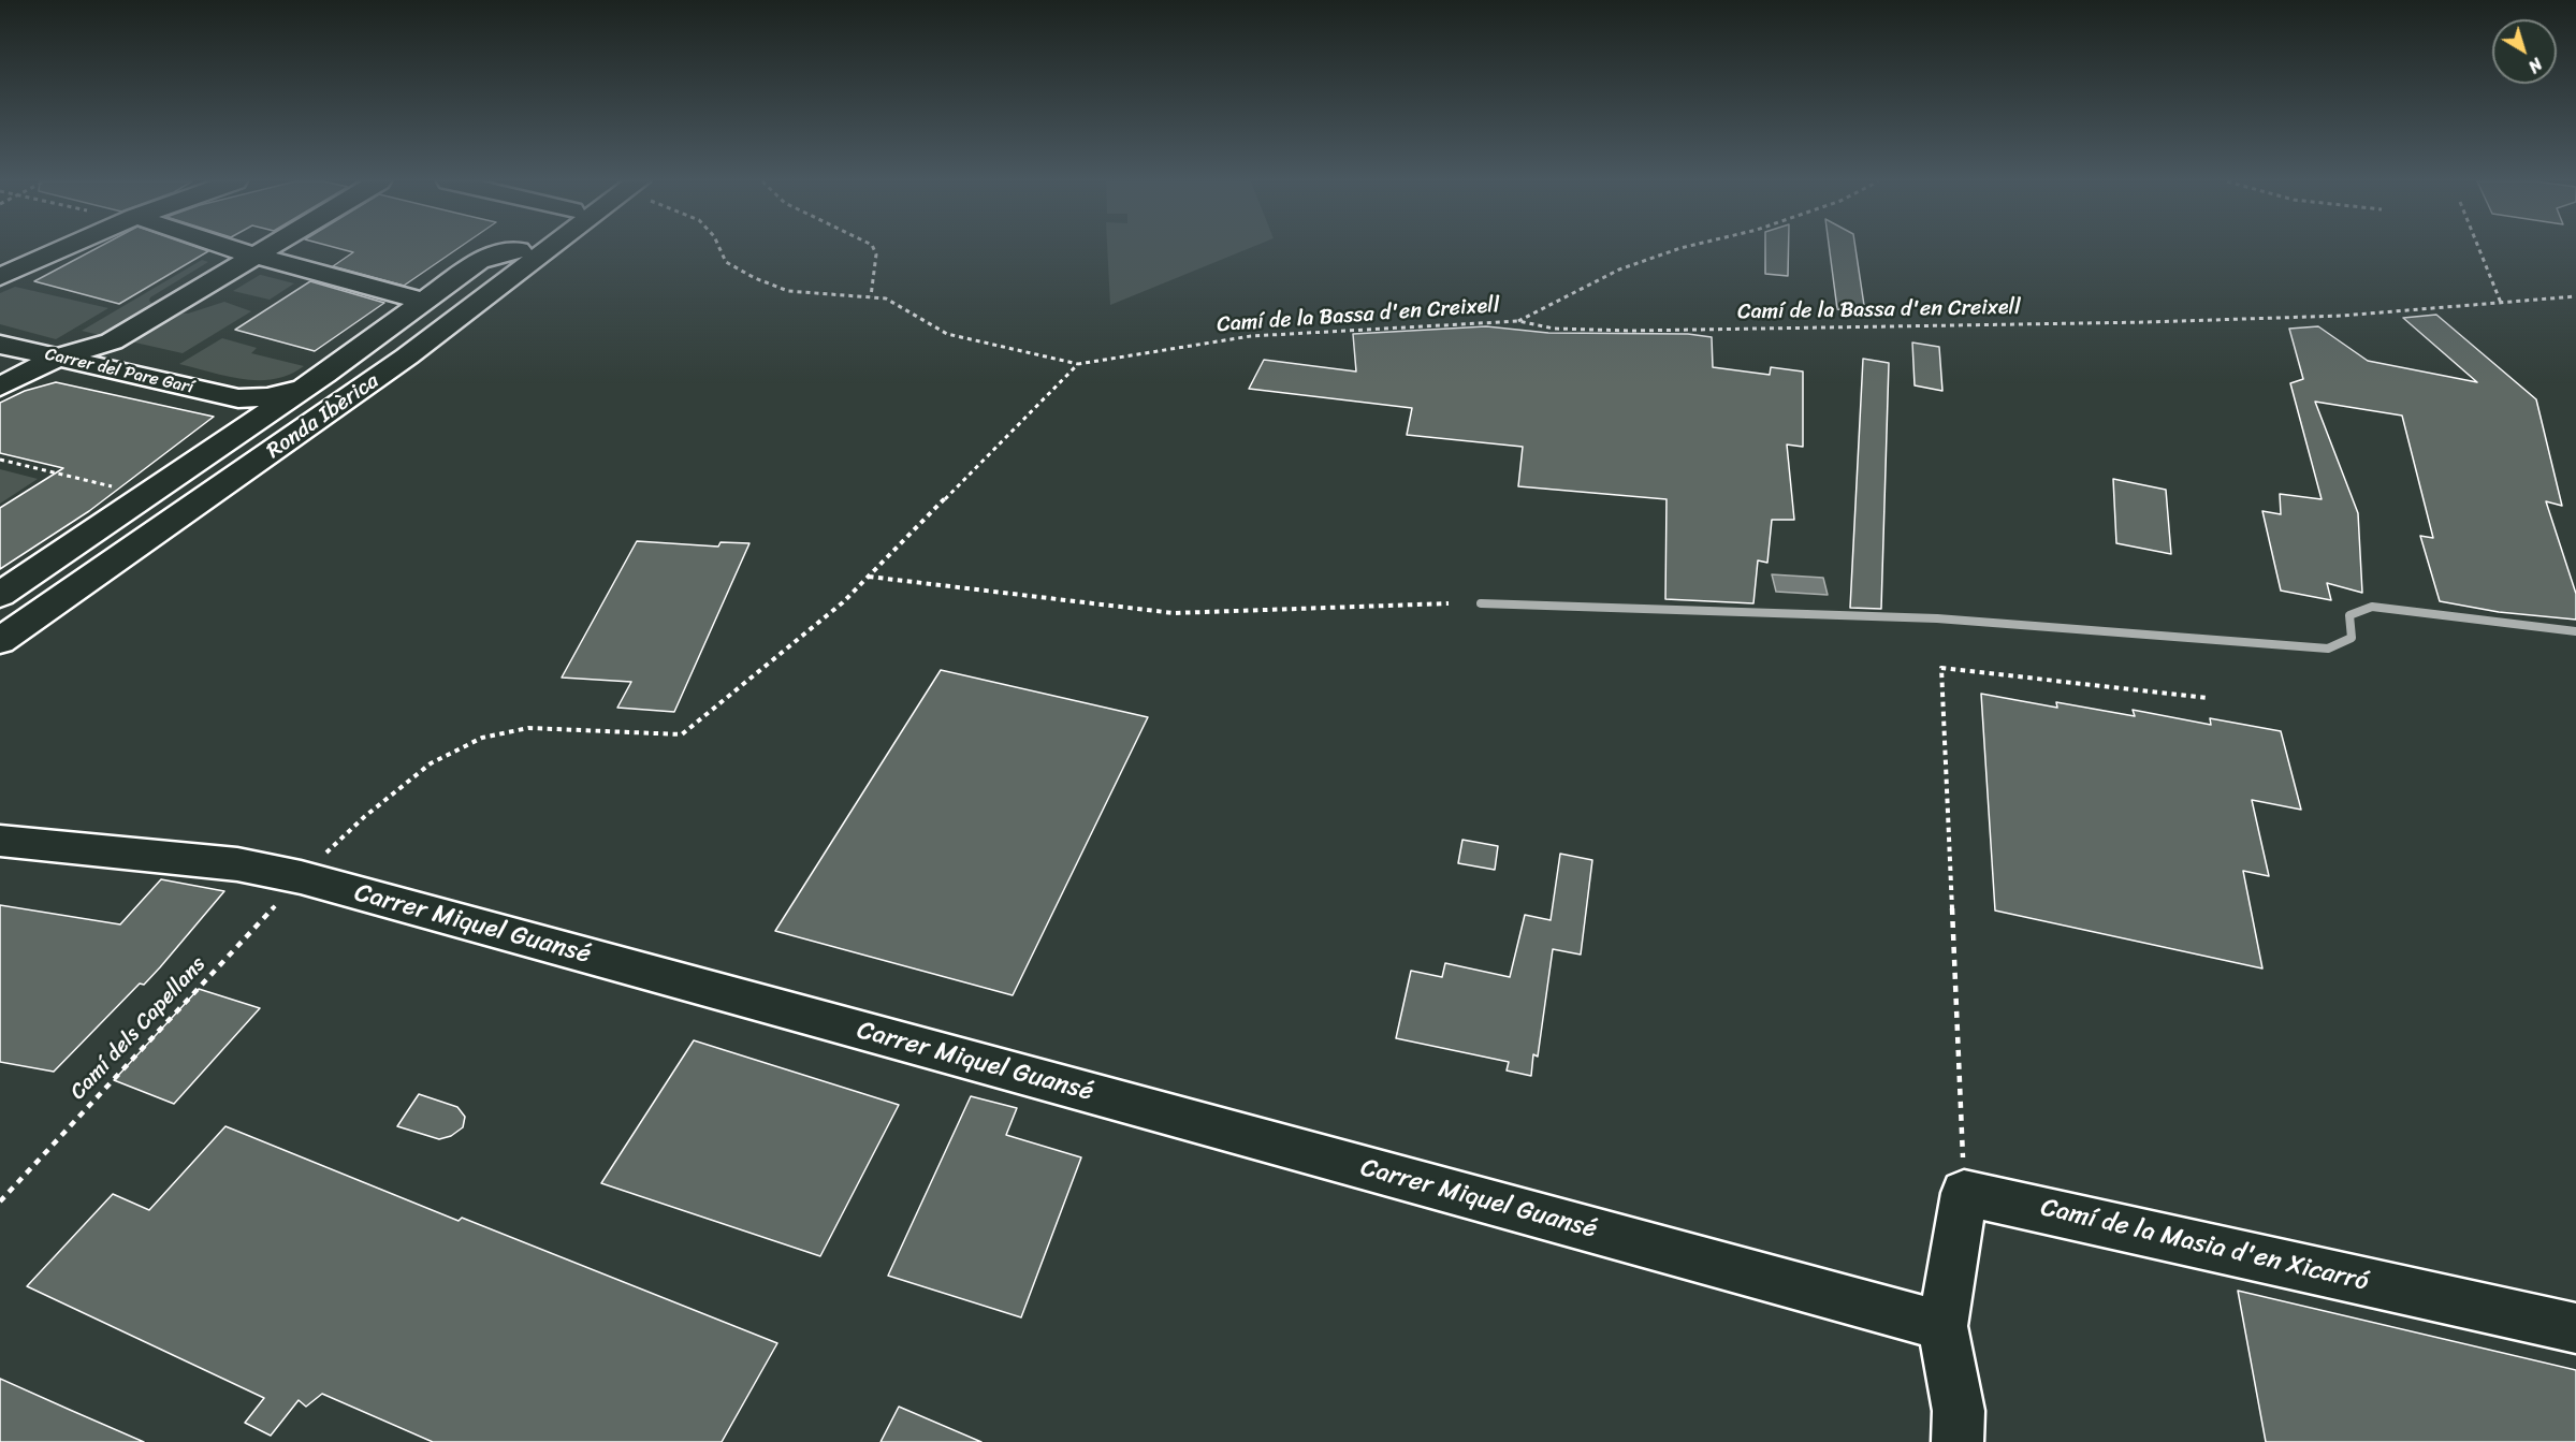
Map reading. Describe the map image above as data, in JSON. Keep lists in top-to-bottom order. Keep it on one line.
{"streets":{"street":["Carrer del Pare Garí","Ronda Ibèrica","Carrer Miquel Guansé","Camí de la Masia d'en Xicarró"],"path":["Camí de la Bassa d'en Creixell","Camí dels Capellans"]},"crossings":[["Carrer del Pare Garí","Ronda Ibèrica"],["Carrer Miquel Guansé","Camí dels Capellans"]],"north":"bottom right"}
